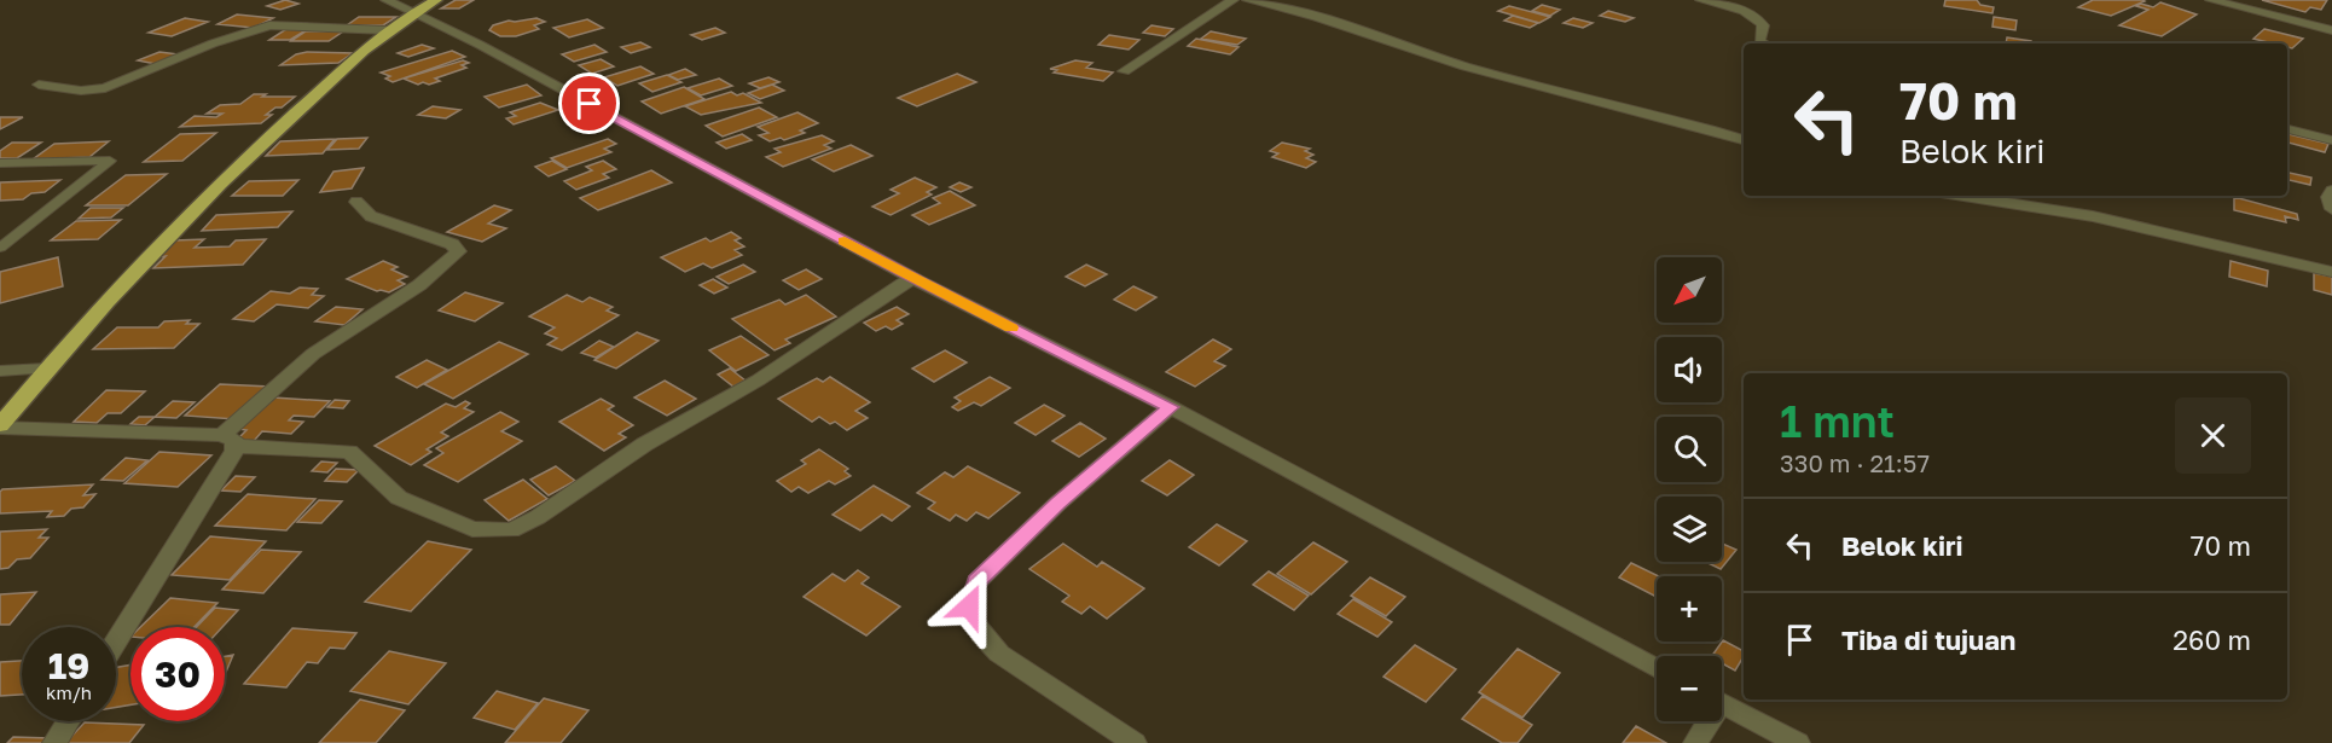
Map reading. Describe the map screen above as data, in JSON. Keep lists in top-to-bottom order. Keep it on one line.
{"north":"bottom left","page":{"turn":["70 m","Belok kiri"],"map_buttons":["+","−"],"heading":["1 mnt","330 m · 21:57"],"list":[{"name":"Belok kiri","value":"70 m"},{"name":"Tiba di tujuan","value":"260 m"}],"speed":"19 km/h","limit":"30"}}
